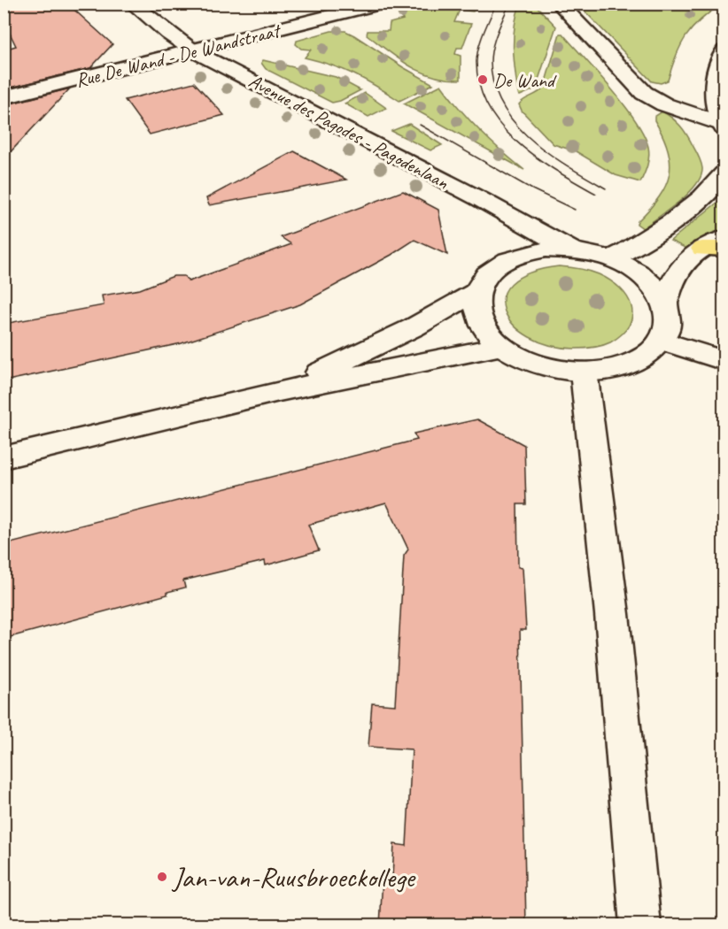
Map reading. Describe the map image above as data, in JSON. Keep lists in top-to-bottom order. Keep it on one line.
{"streets":{"street":["Rue De Wand - De Wandstraat","Avenue des Pagodes - Pagodenlaan"]},"crossings":[["Rue De Wand - De Wandstraat","Avenue des Pagodes - Pagodenlaan"]],"places":["De Wand","Jan-van-Ruusbroeckollege"]}
